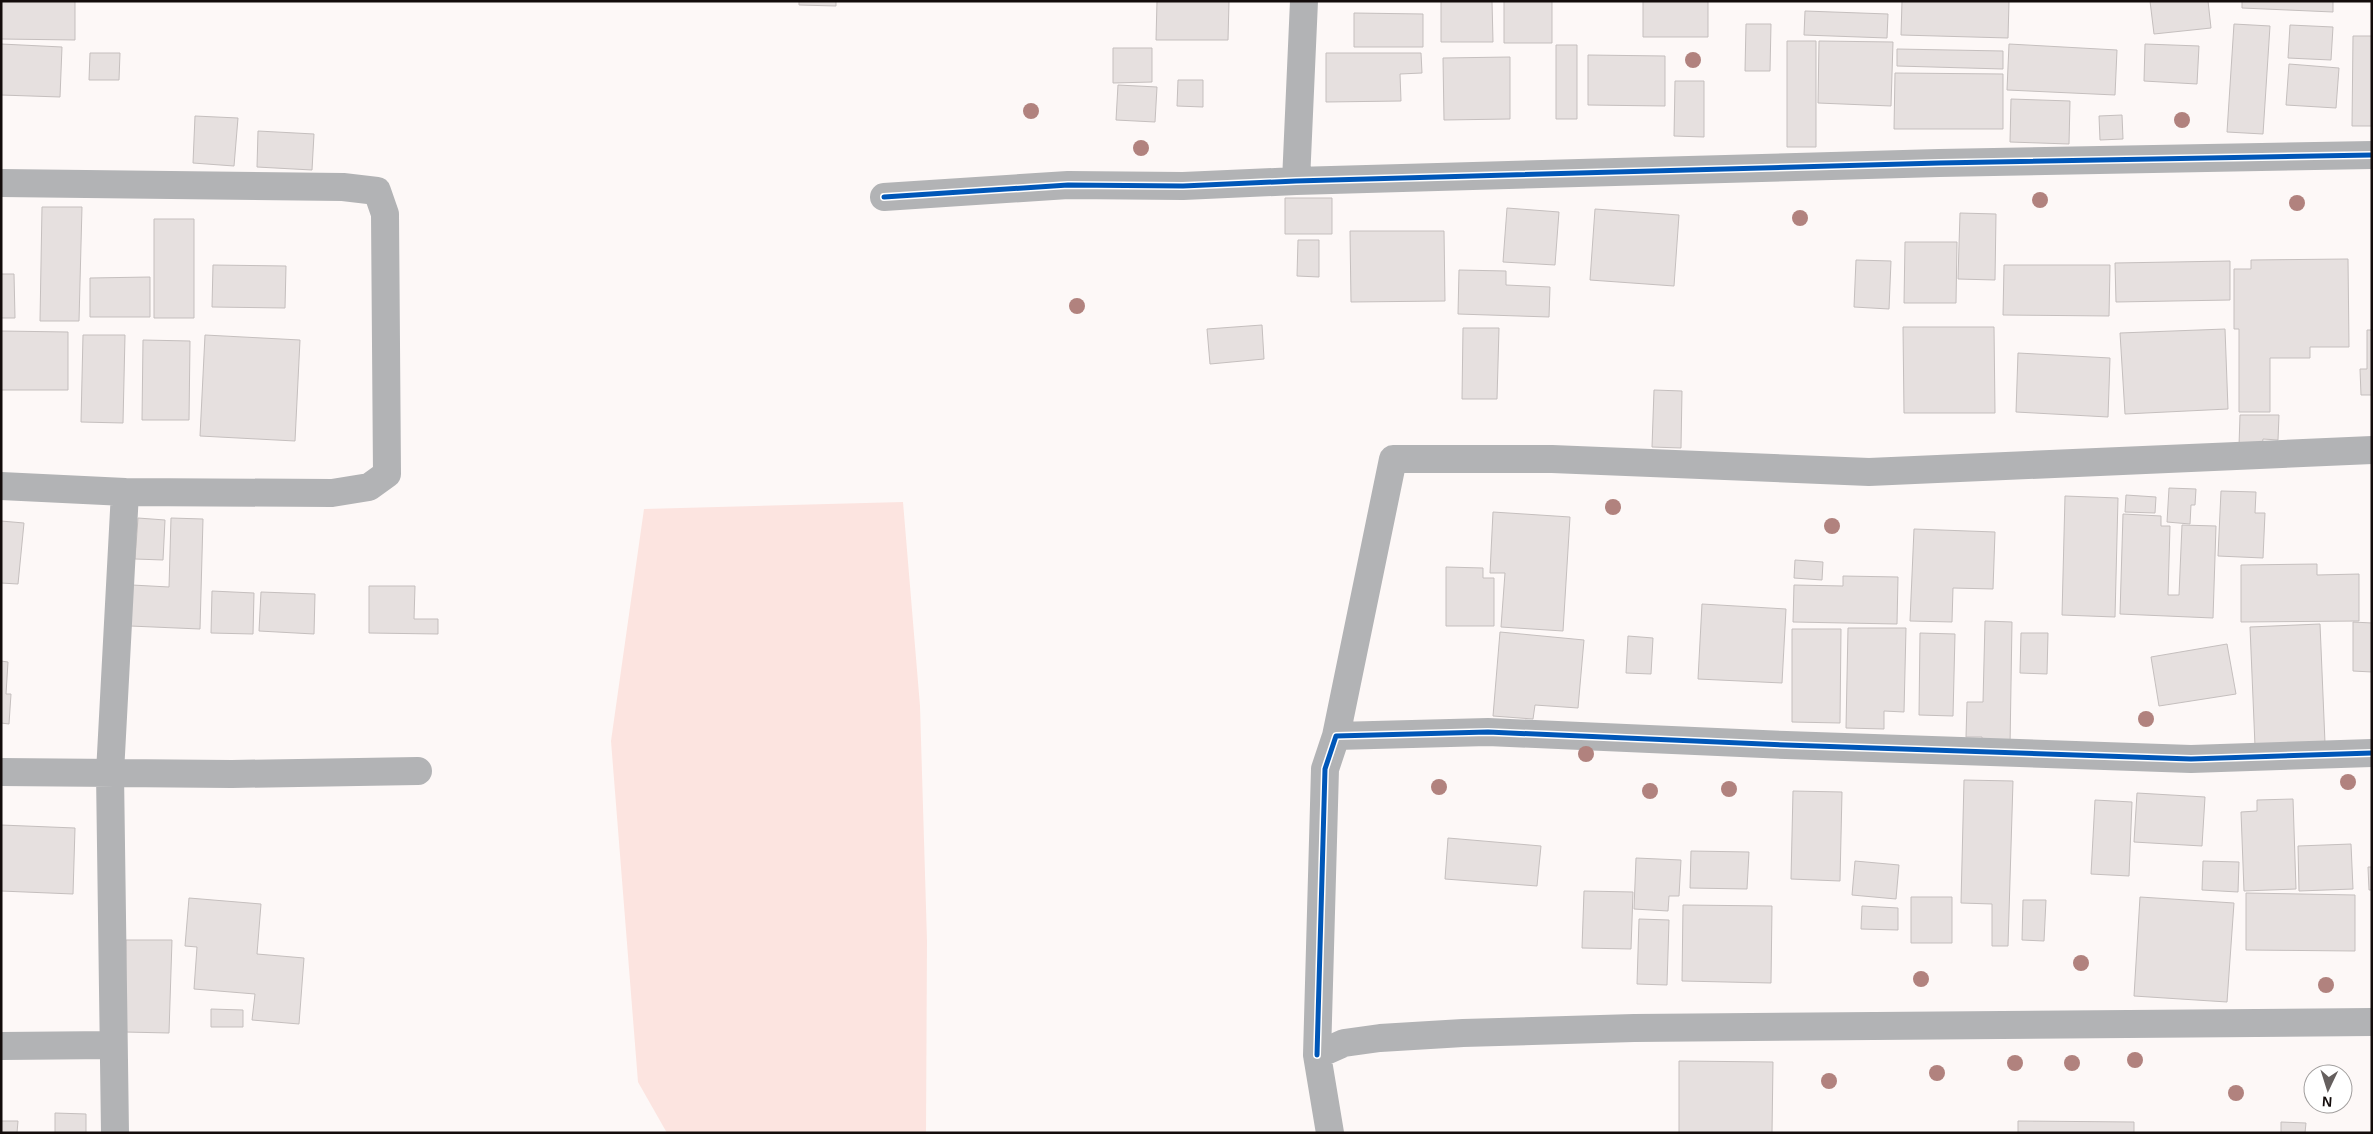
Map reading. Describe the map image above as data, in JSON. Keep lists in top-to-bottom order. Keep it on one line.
{"north":"bottom"}
